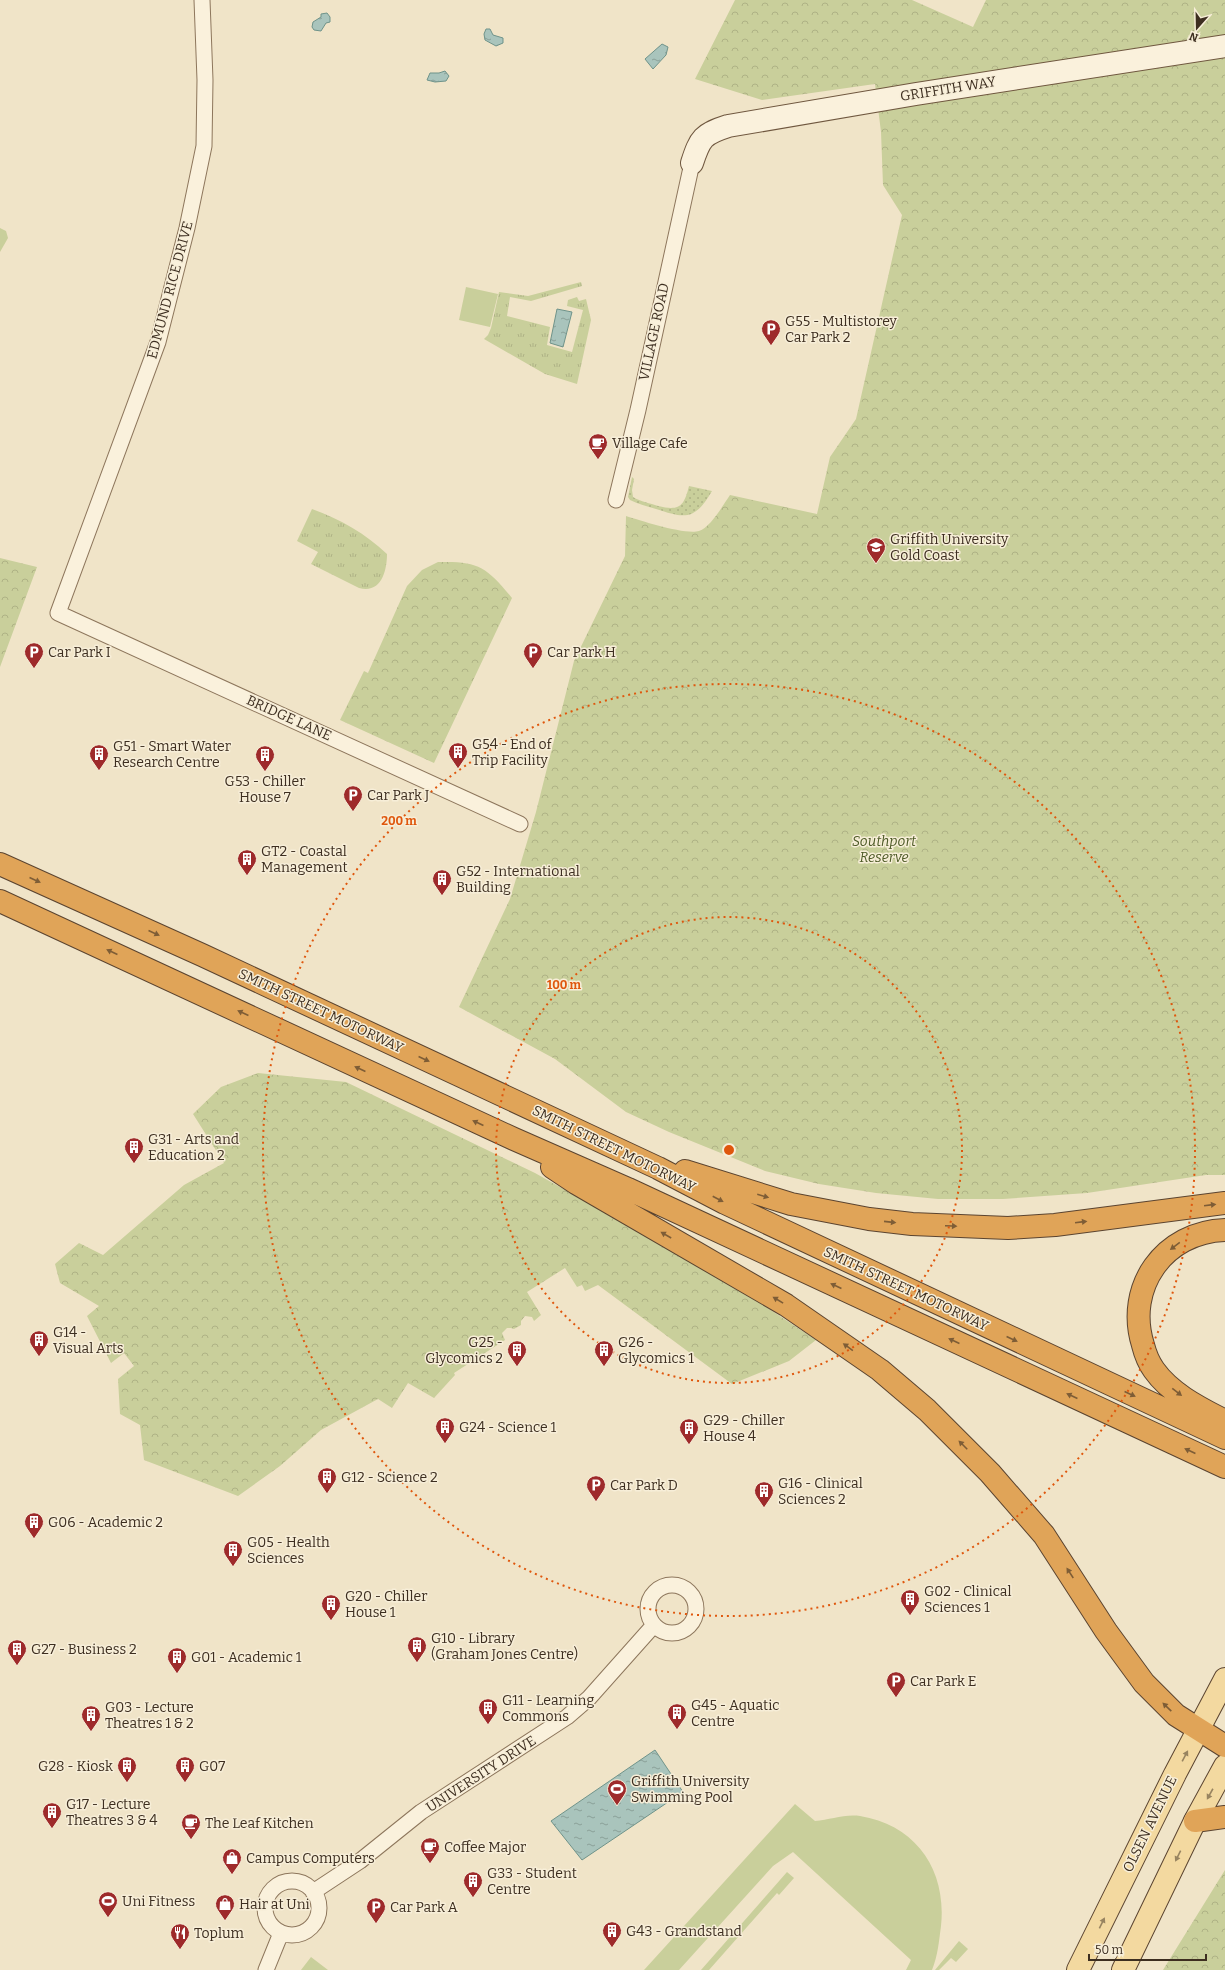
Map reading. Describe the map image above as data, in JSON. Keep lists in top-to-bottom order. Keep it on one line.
{"streets":{"highway":["SMITH STREET MOTORWAY"],"main road":["OLSEN AVENUE"],"street":["GRIFFITH WAY","EDMUND RICE DRIVE","VILLAGE ROAD","BRIDGE LANE","UNIVERSITY DRIVE"]},"crossings":[["GRIFFITH WAY","VILLAGE ROAD"],["EDMUND RICE DRIVE","BRIDGE LANE"]],"parks":["Southport Reserve"],"places":{"parking":["G55 - Multistorey Car Park 2","Car Park I","Car Park H","Car Park J","Car Park D","Car Park E","Car Park A"],"cafe":["Village Cafe","The Leaf Kitchen","Coffee Major"],"school or university":["Griffith University Gold Coast"],"building":["G54 - End of Trip Facility","G51 - Smart Water Research Centre","G53 - Chiller House 7","GT2 - Coastal Management","G52 - International Building","G31 - Arts and Education 2","G14 - Visual Arts","G25 - Glycomics 2","G26 - Glycomics 1","G24 - Science 1","G29 - Chiller House 4","G12 - Science 2","G16 - Clinical Sciences 2","G06 - Academic 2","G05 - Health Sciences","G02 - Clinical Sciences 1","G20 - Chiller House 1","G10 - Library (Graham Jones Centre)","G27 - Business 2","G01 - Academic 1","G11 - Learning Commons","G45 - Aquatic Centre","G03 - Lecture Theatres 1 & 2","G28 - Kiosk","G07","G17 - Lecture Theatres 3 & 4","G33 - Student Centre","G43 - Grandstand"],"sports":["Griffith University Swimming Pool","Uni Fitness"],"shop":["Campus Computers","Hair at Uni"],"restaurant":["Toplum"]},"scale_bar":"50 m","north":"bottom","rings":["200 m","100 m"]}
